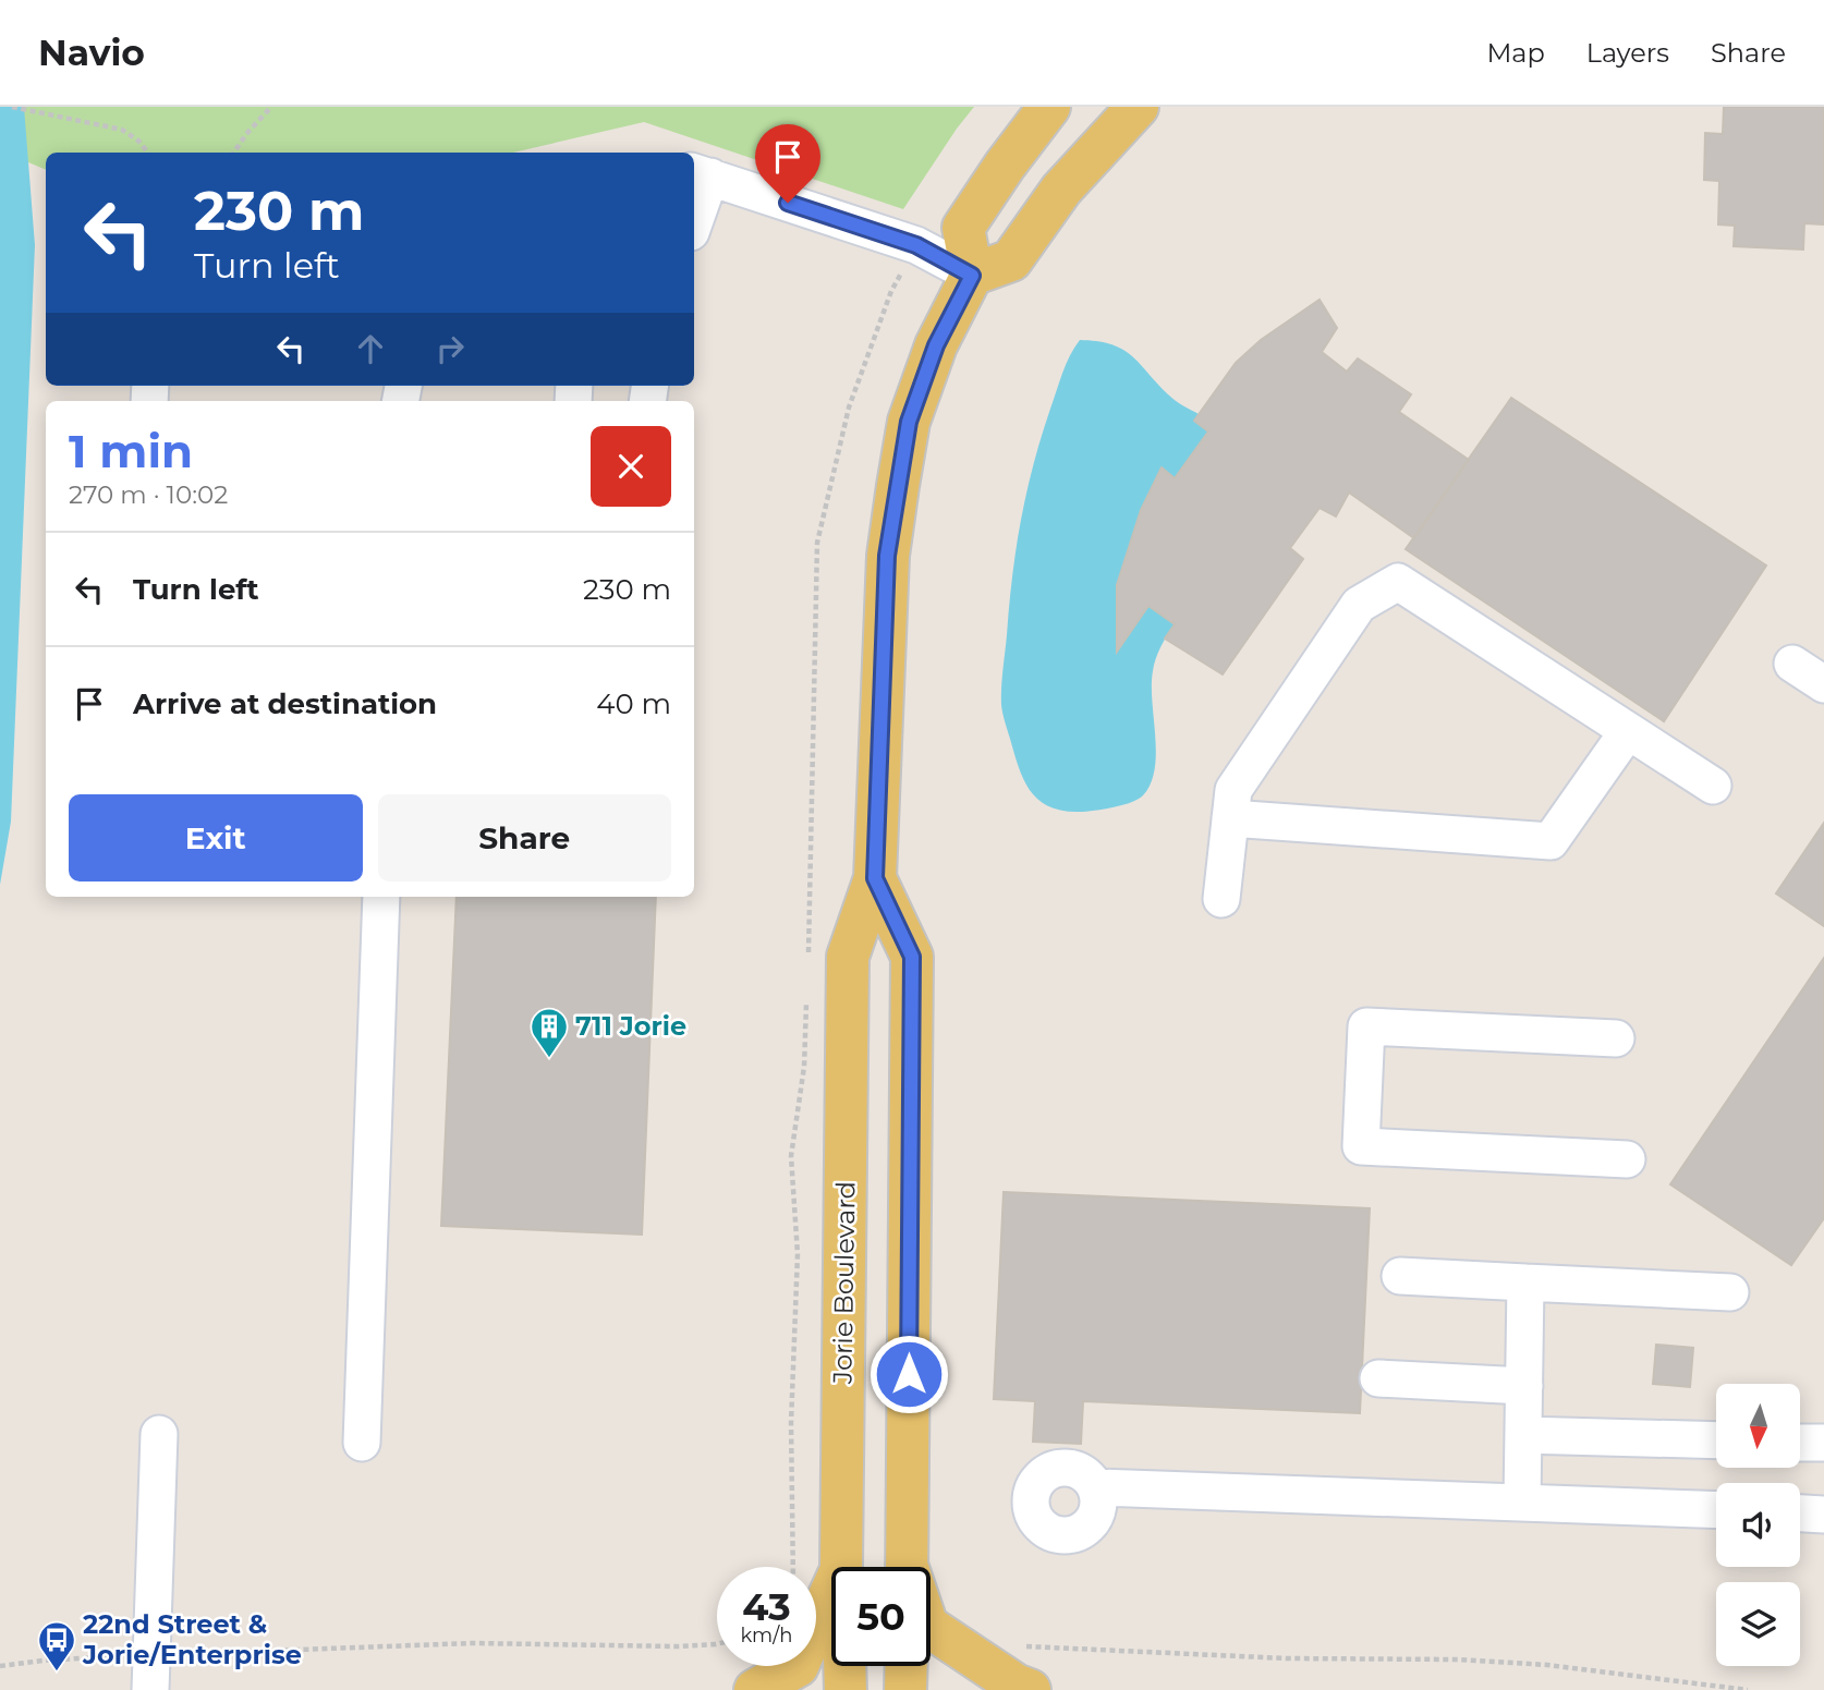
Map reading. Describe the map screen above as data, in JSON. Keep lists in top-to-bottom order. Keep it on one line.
{"streets":{"main road":["Jorie Boulevard"]},"places":{"building":["711 Jorie"],"bus stop":["22nd Street & Jorie/Enterprise"]},"north":"bottom","page":{"header":"Navio","nav":["Map","Layers","Share"],"turn":["230 m","Turn left"],"heading":["1 min","270 m · 10:02"],"list":[{"name":"Turn left","value":"230 m"},{"name":"Arrive at destination","value":"40 m"}],"buttons":["Exit","Share"],"speed":"43 km/h","limit":"50"}}
